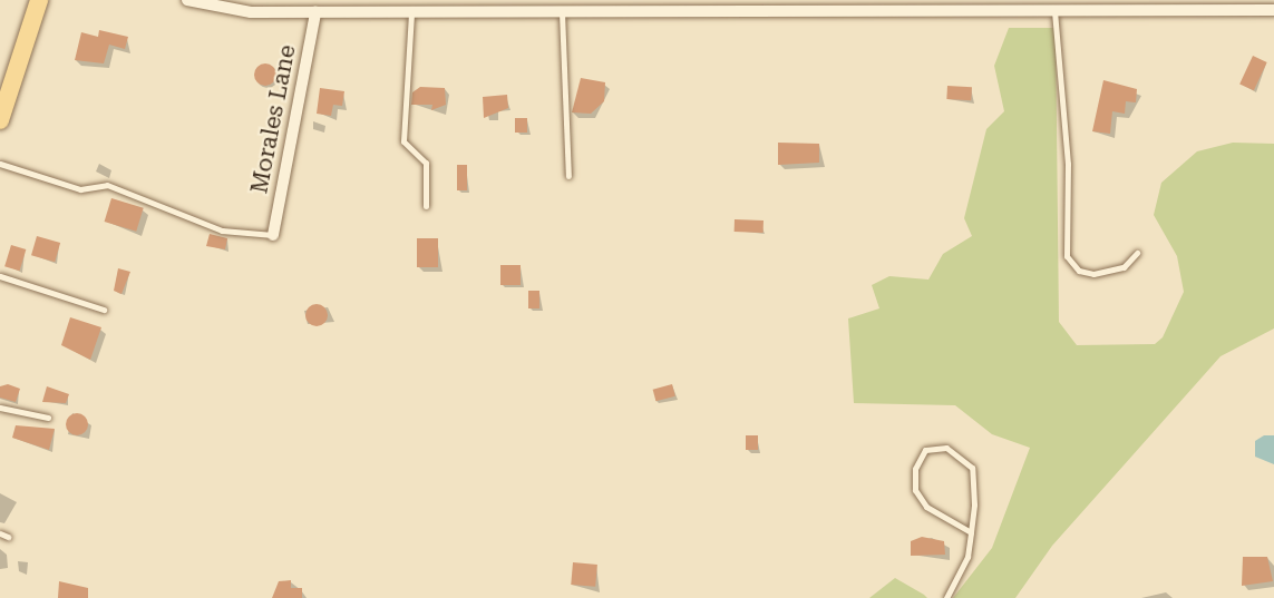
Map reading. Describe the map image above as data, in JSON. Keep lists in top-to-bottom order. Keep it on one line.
{"streets":{"street":["Morales Lane"]}}
